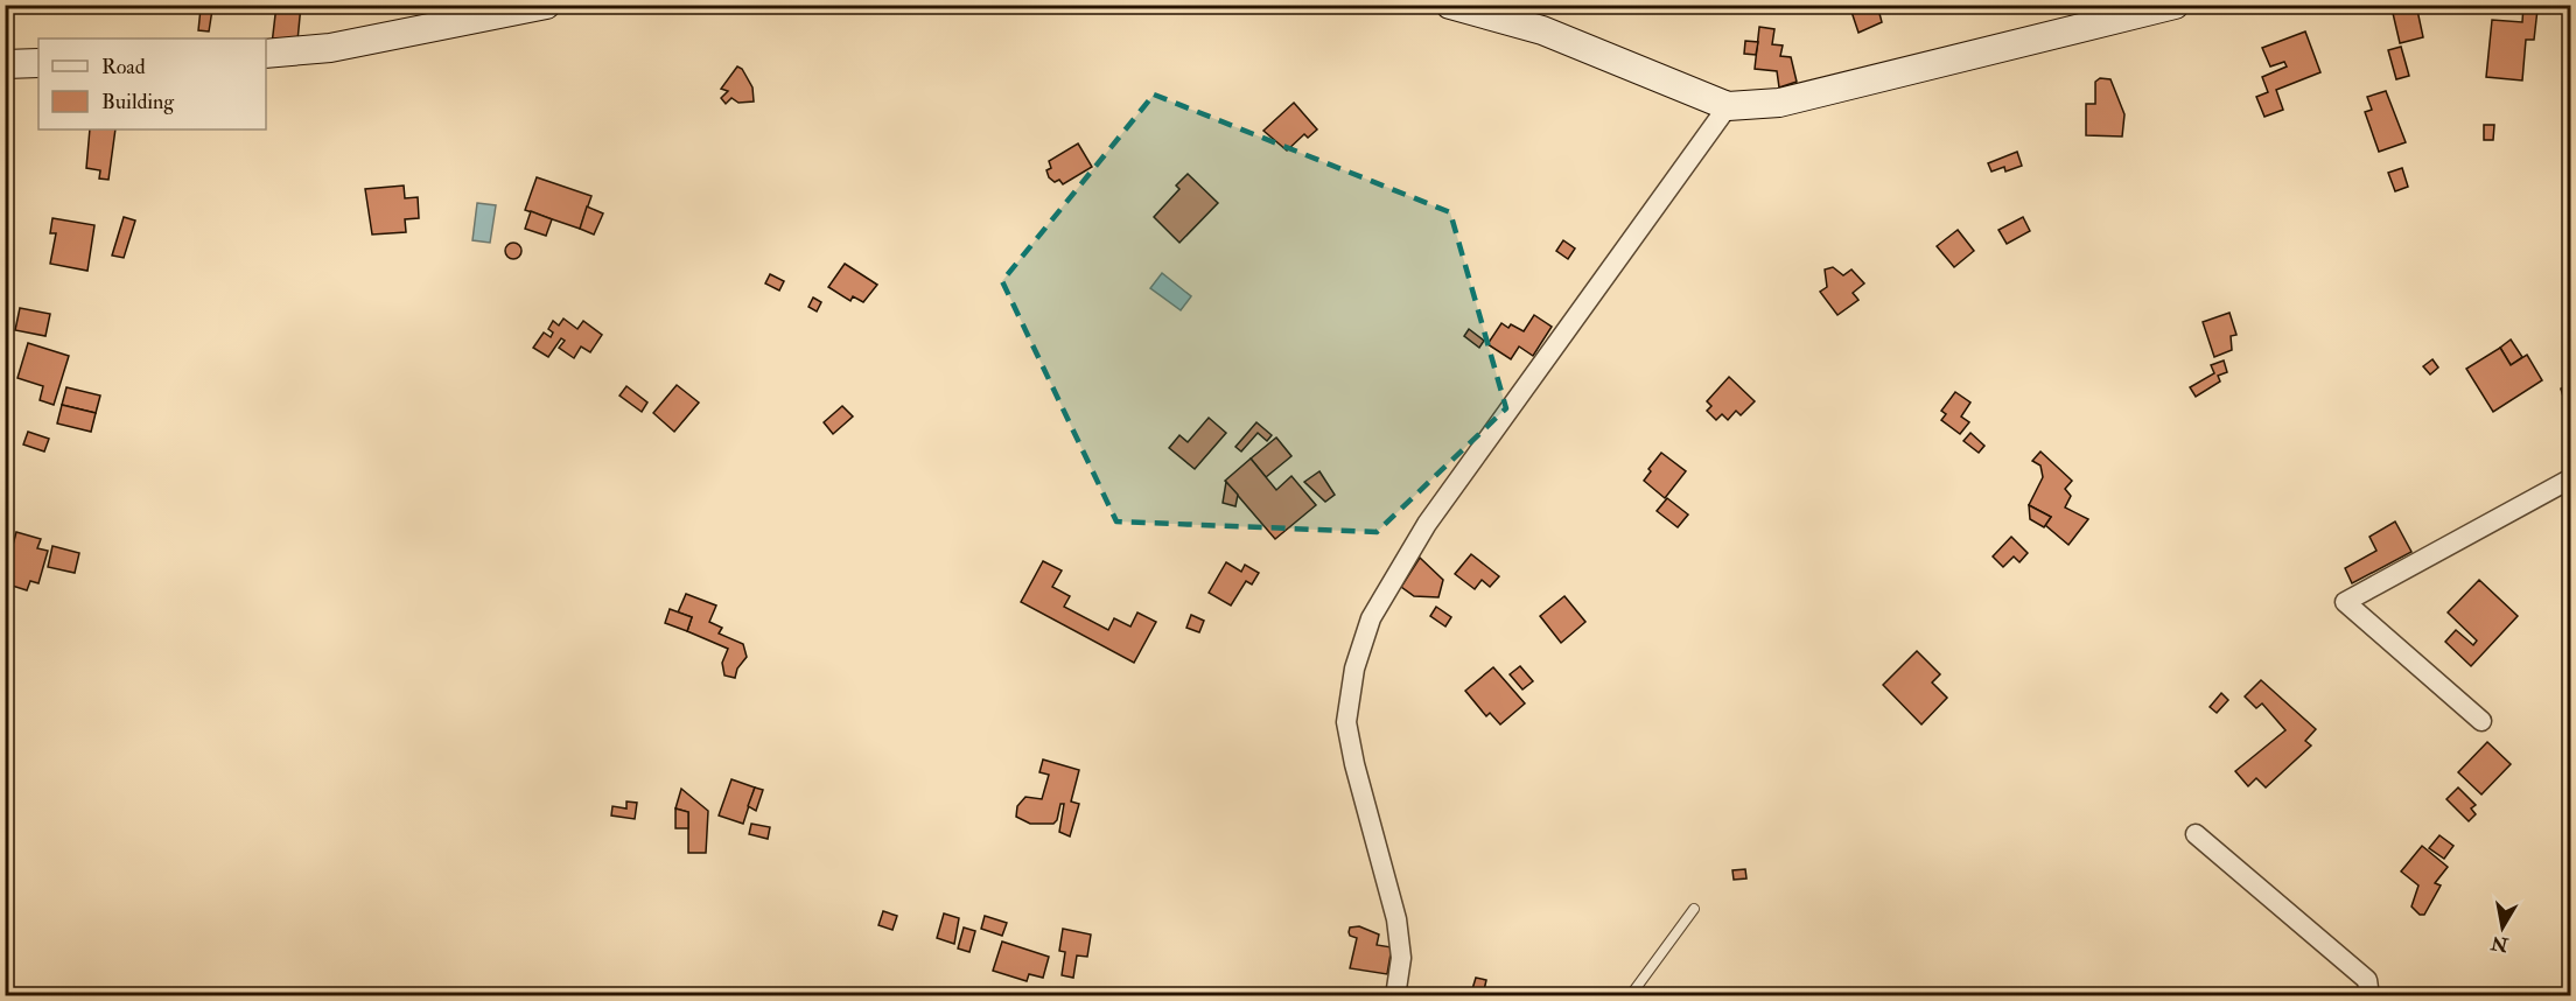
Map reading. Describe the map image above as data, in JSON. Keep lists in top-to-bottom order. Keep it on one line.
{"legend":["Road","Building"],"north":"bottom"}
